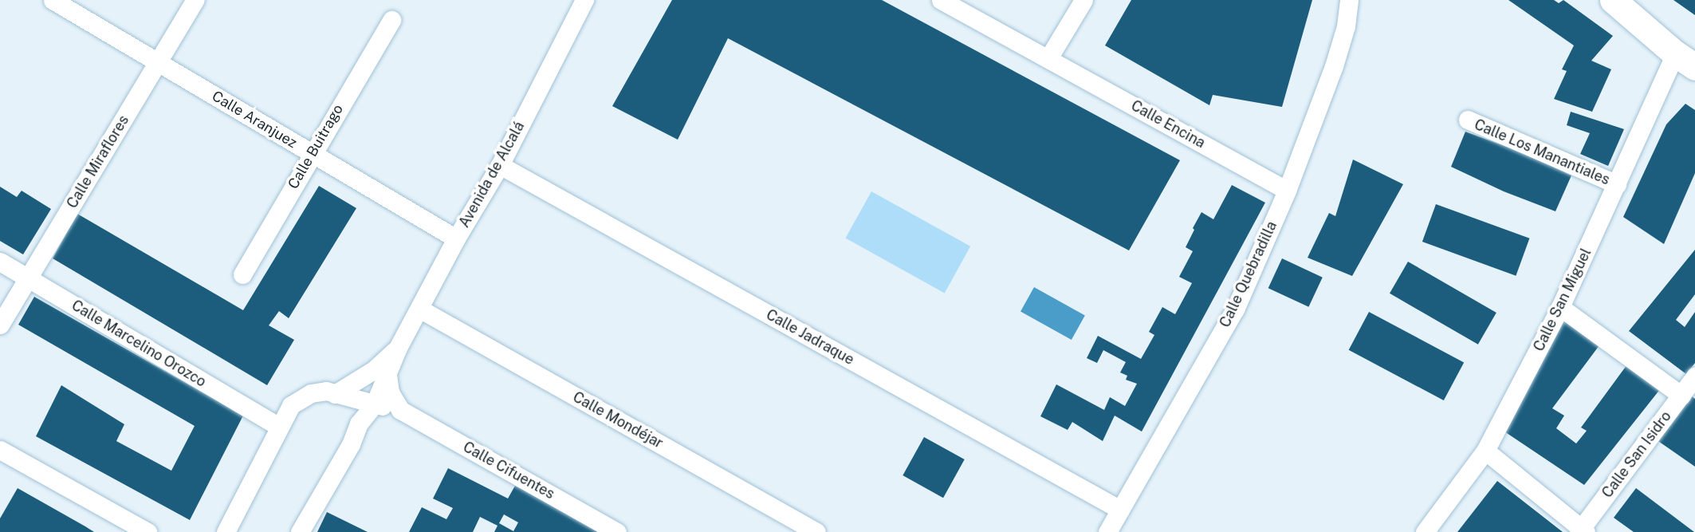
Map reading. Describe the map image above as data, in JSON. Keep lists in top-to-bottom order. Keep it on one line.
{"streets":{"street":["Calle Aranjuez","Calle Encina","Calle Buitrago","Calle Los Manantiales","Calle Miraflores","Avenida de Alcalá","Calle Quebradilla","Calle San Miguel","Calle Jadraque","Calle Marcelino Orozco","Calle Mondéjar","Calle San Isidro","Calle Cifuentes"]},"crossings":[["Calle Aranjuez","Calle Buitrago"],["Calle Aranjuez","Calle Miraflores"],["Calle Aranjuez","Avenida de Alcalá"],["Calle Encina","Calle Quebradilla"],["Calle Los Manantiales","Calle San Miguel"],["Calle Miraflores","Calle Marcelino Orozco"],["Avenida de Alcalá","Calle Jadraque"],["Avenida de Alcalá","Calle Marcelino Orozco"],["Avenida de Alcalá","Calle Mondéjar"],["Avenida de Alcalá","Calle Cifuentes"],["Calle Quebradilla","Calle Jadraque"]]}
